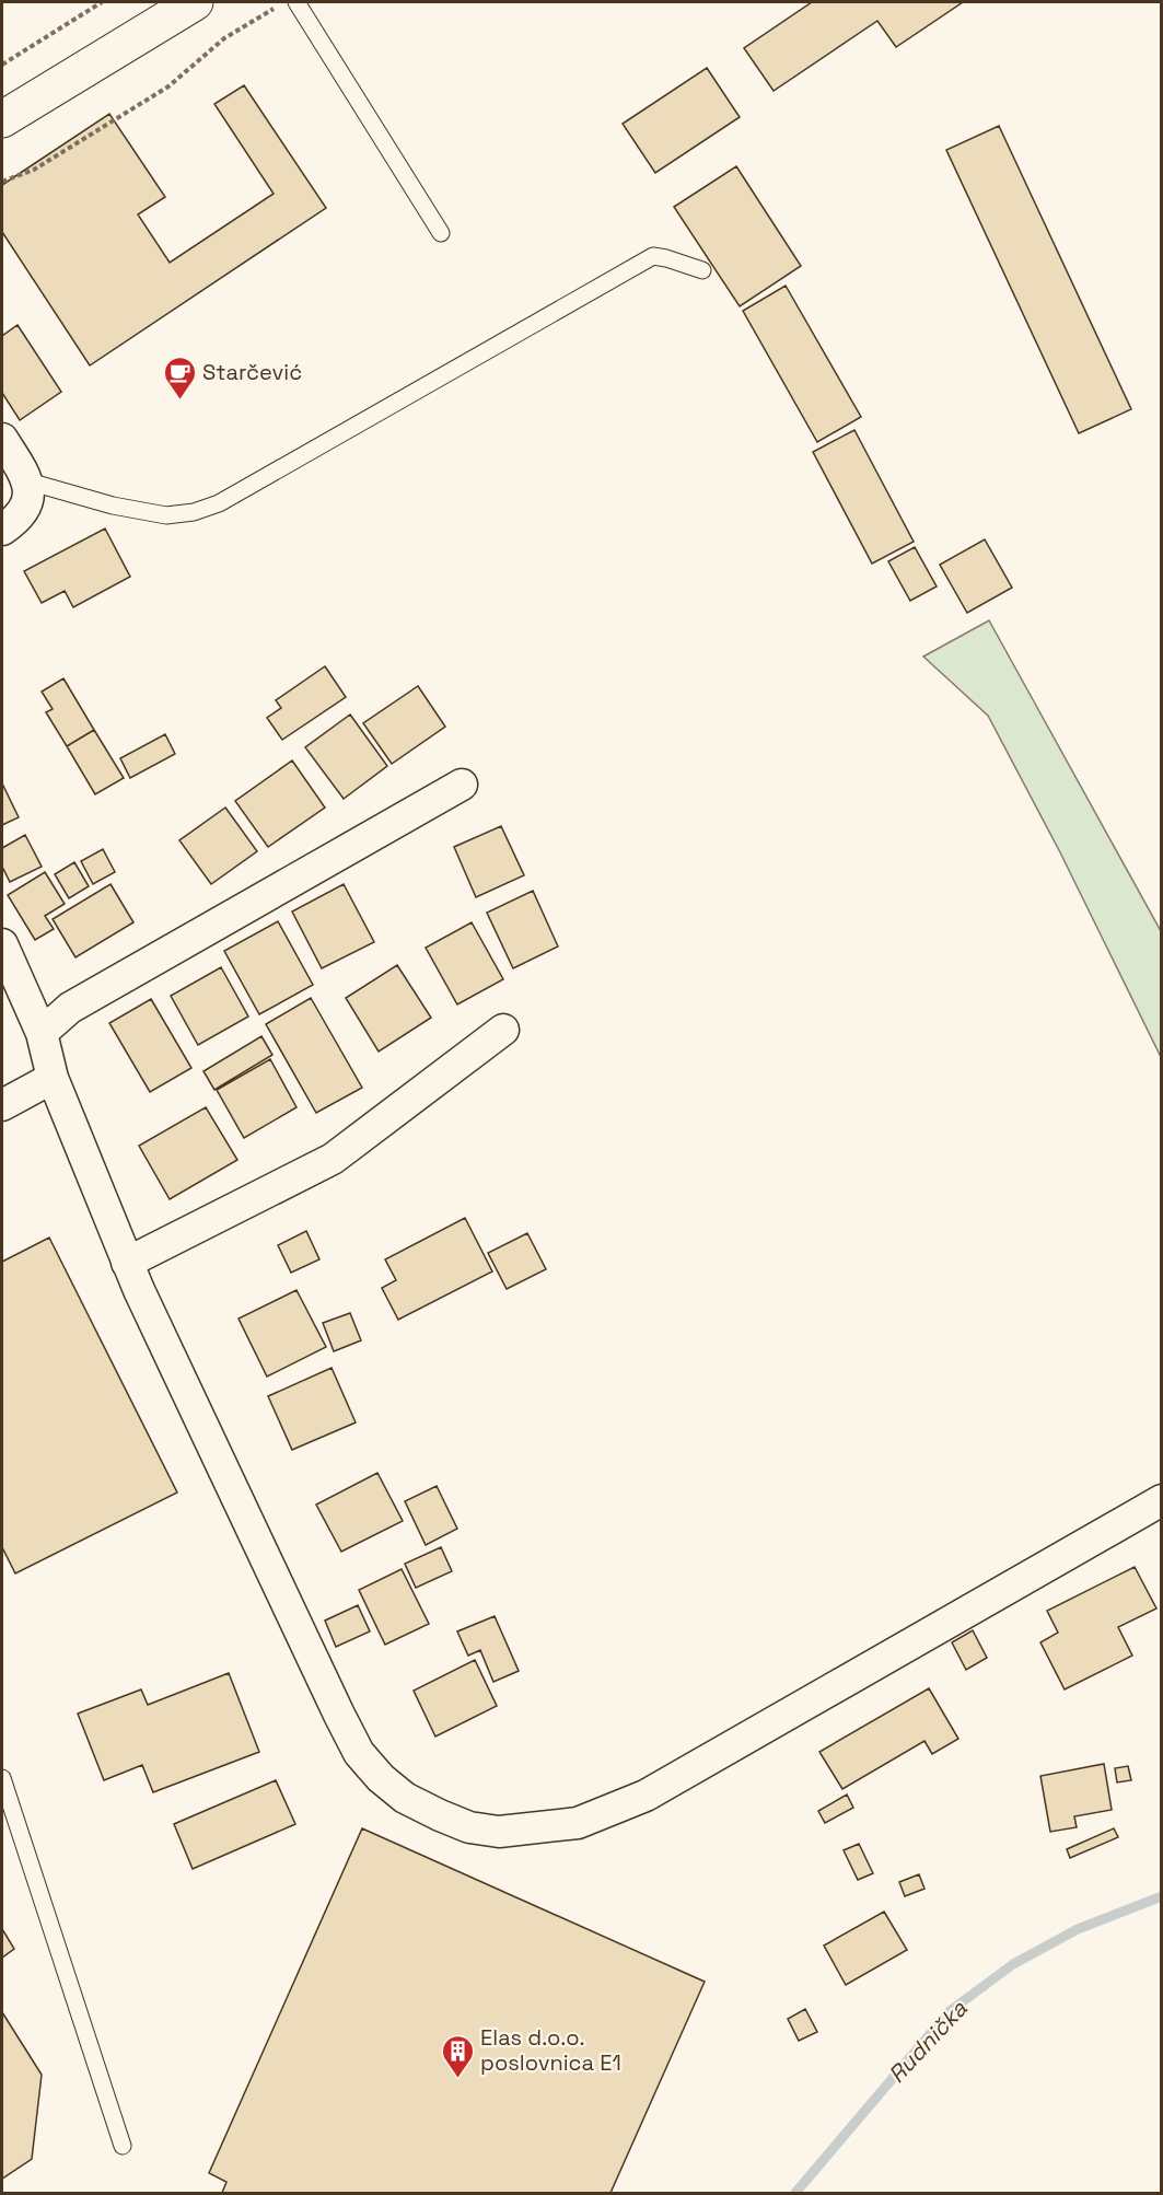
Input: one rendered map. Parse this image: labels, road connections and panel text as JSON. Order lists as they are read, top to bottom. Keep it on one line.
{"water":["Rudnička"],"places":{"cafe":["Starčević"],"building":["Elas d.o.o. poslovnica E1"]}}
